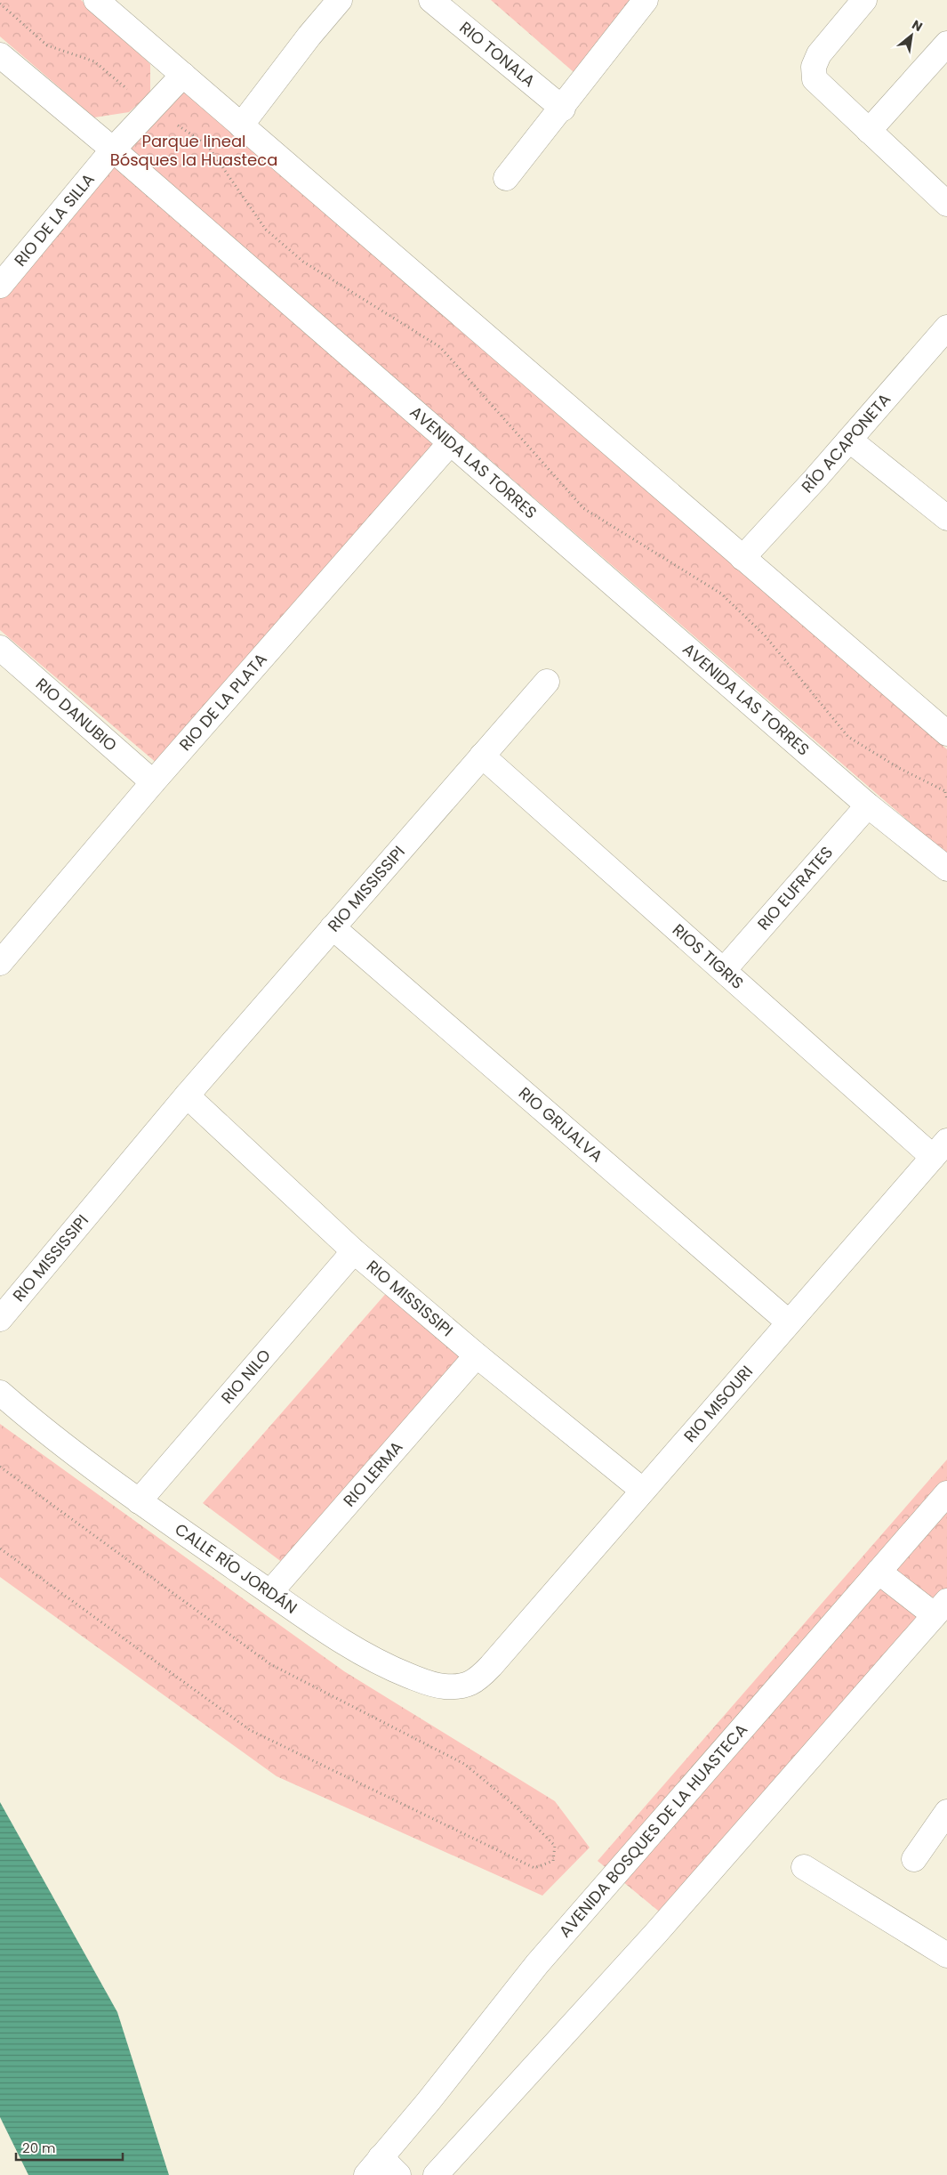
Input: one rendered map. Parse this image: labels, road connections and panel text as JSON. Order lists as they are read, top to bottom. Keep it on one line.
{"streets":{"street":["RIO TONALA","RIO DE LA SILLA","RÍO ACAPONETA","AVENIDA LAS TORRES","RIO DE LA PLATA","RIO DANUBIO","RIO EUFRATES","RIO MISSISSIPI","RIOS TIGRIS","RIO GRIJALVA","RIO NILO","RIO MISOURI","RIO LERMA","CALLE RÍO JORDÁN","AVENIDA BOSQUES DE LA HUASTECA"]},"crossings":[["RIO DE LA SILLA","AVENIDA LAS TORRES"],["AVENIDA LAS TORRES","RIO DE LA PLATA"],["AVENIDA LAS TORRES","RIO EUFRATES"],["RIO DE LA PLATA","RIO DANUBIO"],["RIO EUFRATES","RIOS TIGRIS"],["RIO MISSISSIPI","RIOS TIGRIS"],["RIO MISSISSIPI","RIO GRIJALVA"],["RIO MISSISSIPI","RIO NILO"],["RIO MISSISSIPI","RIO MISOURI"],["RIO MISSISSIPI","RIO LERMA"],["RIOS TIGRIS","RIO MISOURI"],["RIO GRIJALVA","RIO MISOURI"],["RIO NILO","CALLE RÍO JORDÁN"],["RIO MISOURI","CALLE RÍO JORDÁN"],["RIO LERMA","CALLE RÍO JORDÁN"]],"parks":["Parque lineal Bósques la Huasteca"],"scale_bar":"20 m","north":"top right"}
